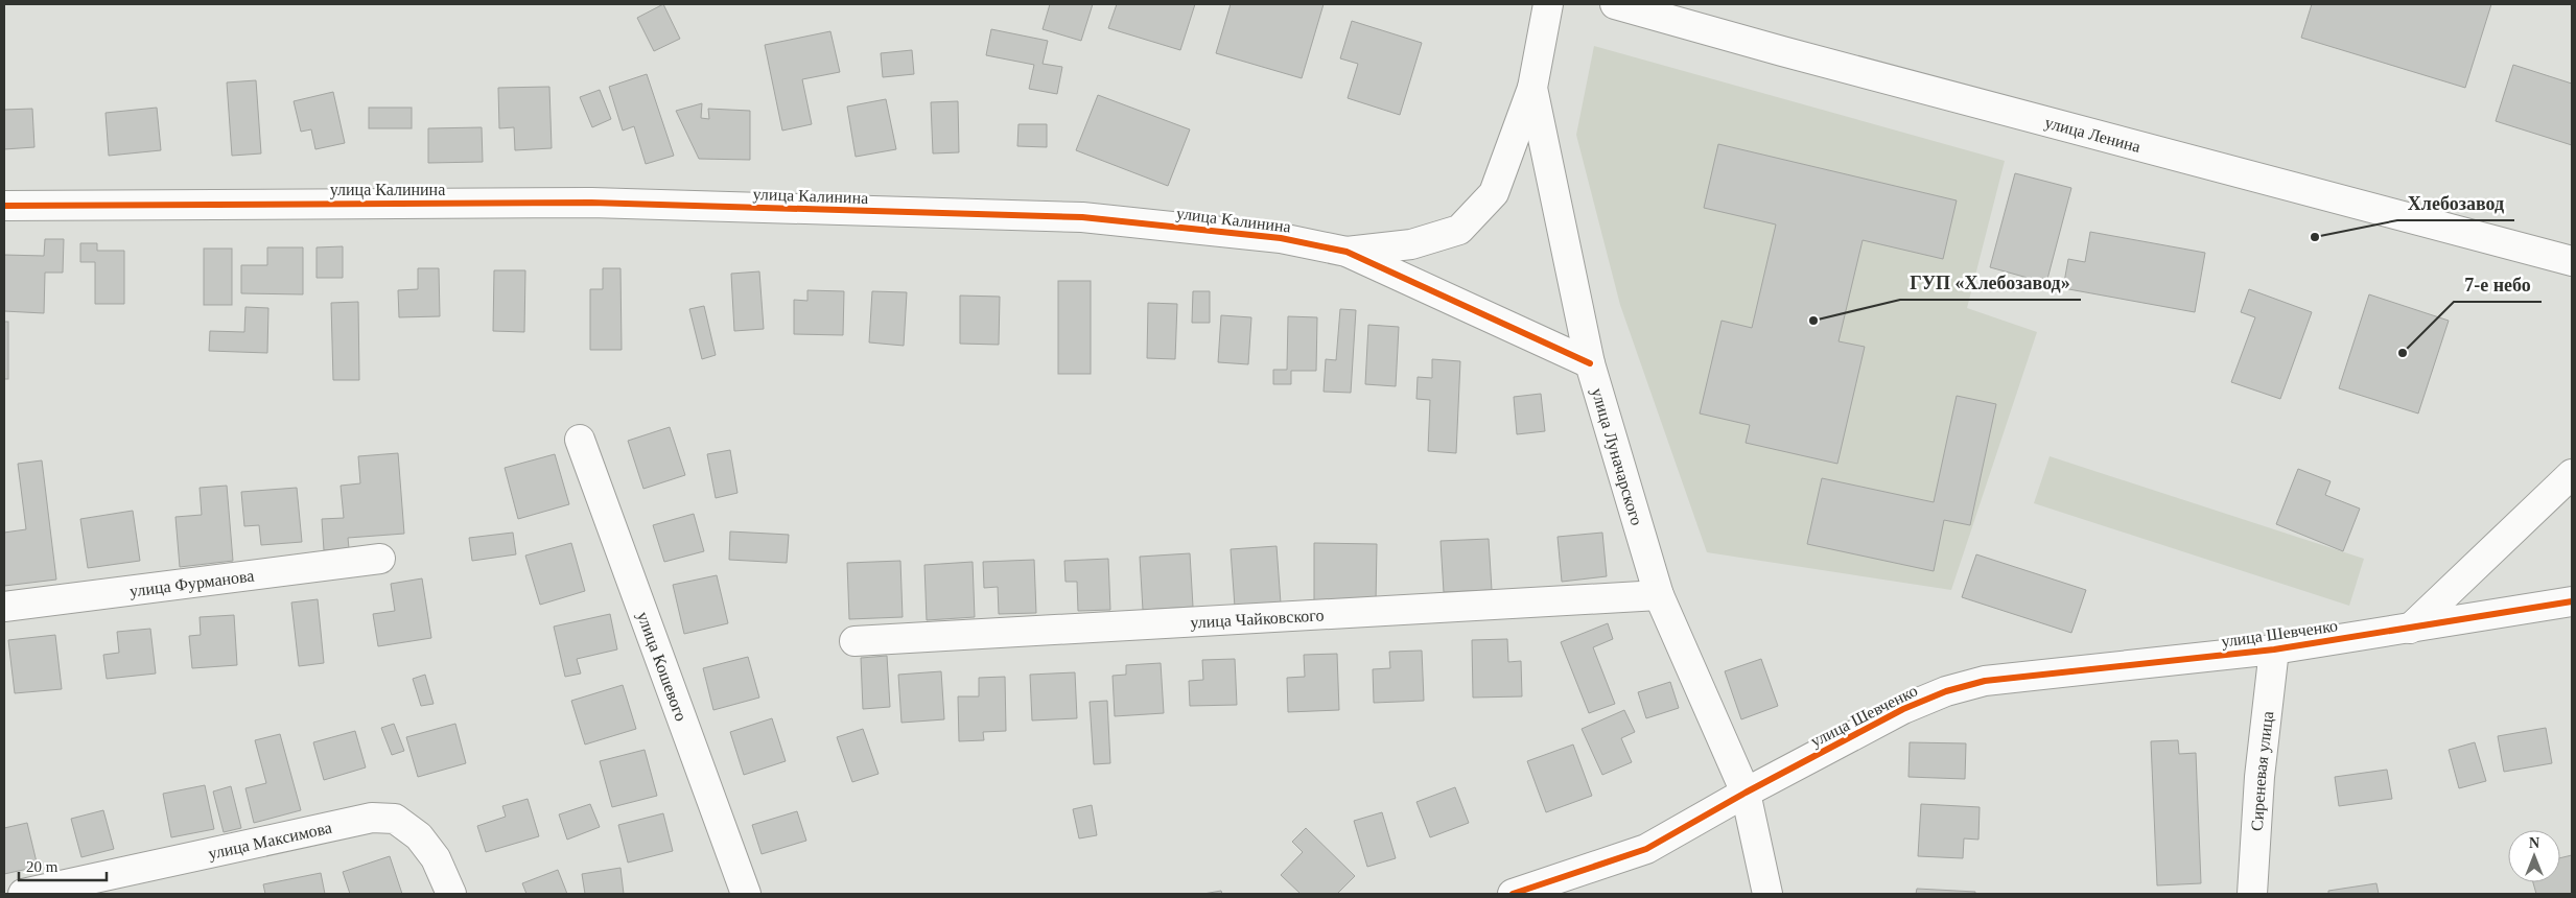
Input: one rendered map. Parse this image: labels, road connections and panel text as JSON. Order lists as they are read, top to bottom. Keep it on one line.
{"streets":{"street":["улица Ленина","улица Калинина","улица Луначарского","улица Фурманова","улица Чайковского","улица Шевченко","улица Кошевого","Сиреневая улица","улица Максимова"]},"crossings":[["улица Калинина","улица Луначарского"],["улица Луначарского","улица Чайковского"],["улица Луначарского","улица Шевченко"],["улица Шевченко","Сиреневая улица"]],"places":["Хлебозавод","ГУП «Хлебозавод»","7-е небо"],"scale_bar":"20 m","north":"top"}
